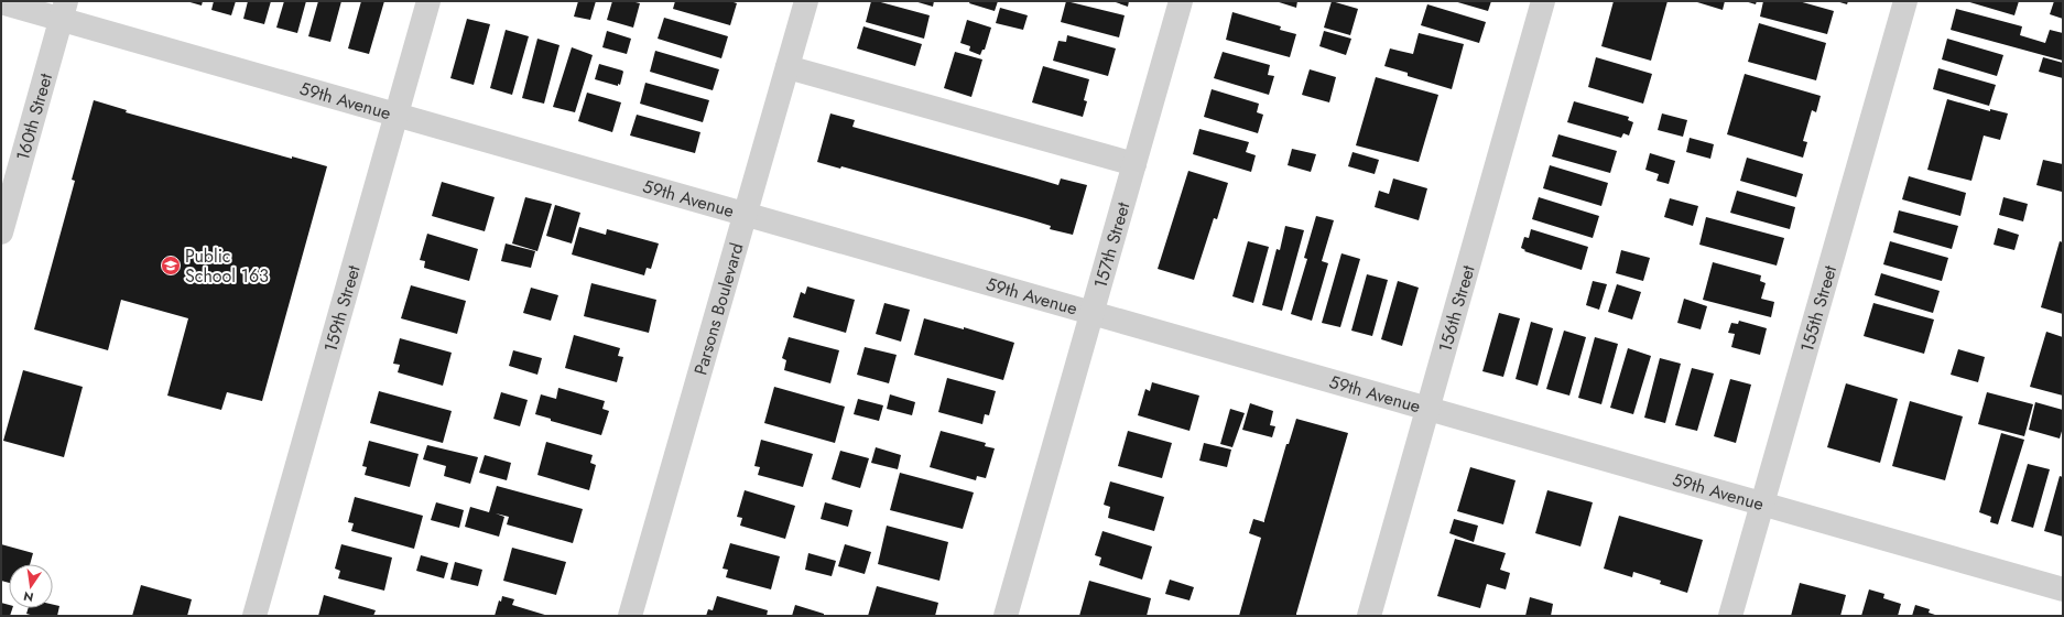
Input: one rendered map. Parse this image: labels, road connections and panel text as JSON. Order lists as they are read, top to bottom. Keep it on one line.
{"streets":{"street":["59th Avenue","160th Street","157th Street","159th Street","Parsons Boulevard","156th Street","155th Street"]},"crossings":[["59th Avenue","160th Street"],["59th Avenue","157th Street"],["59th Avenue","159th Street"],["59th Avenue","Parsons Boulevard"],["59th Avenue","156th Street"],["59th Avenue","155th Street"]],"places":{"school or university":["Public School 163"]},"north":"bottom"}
